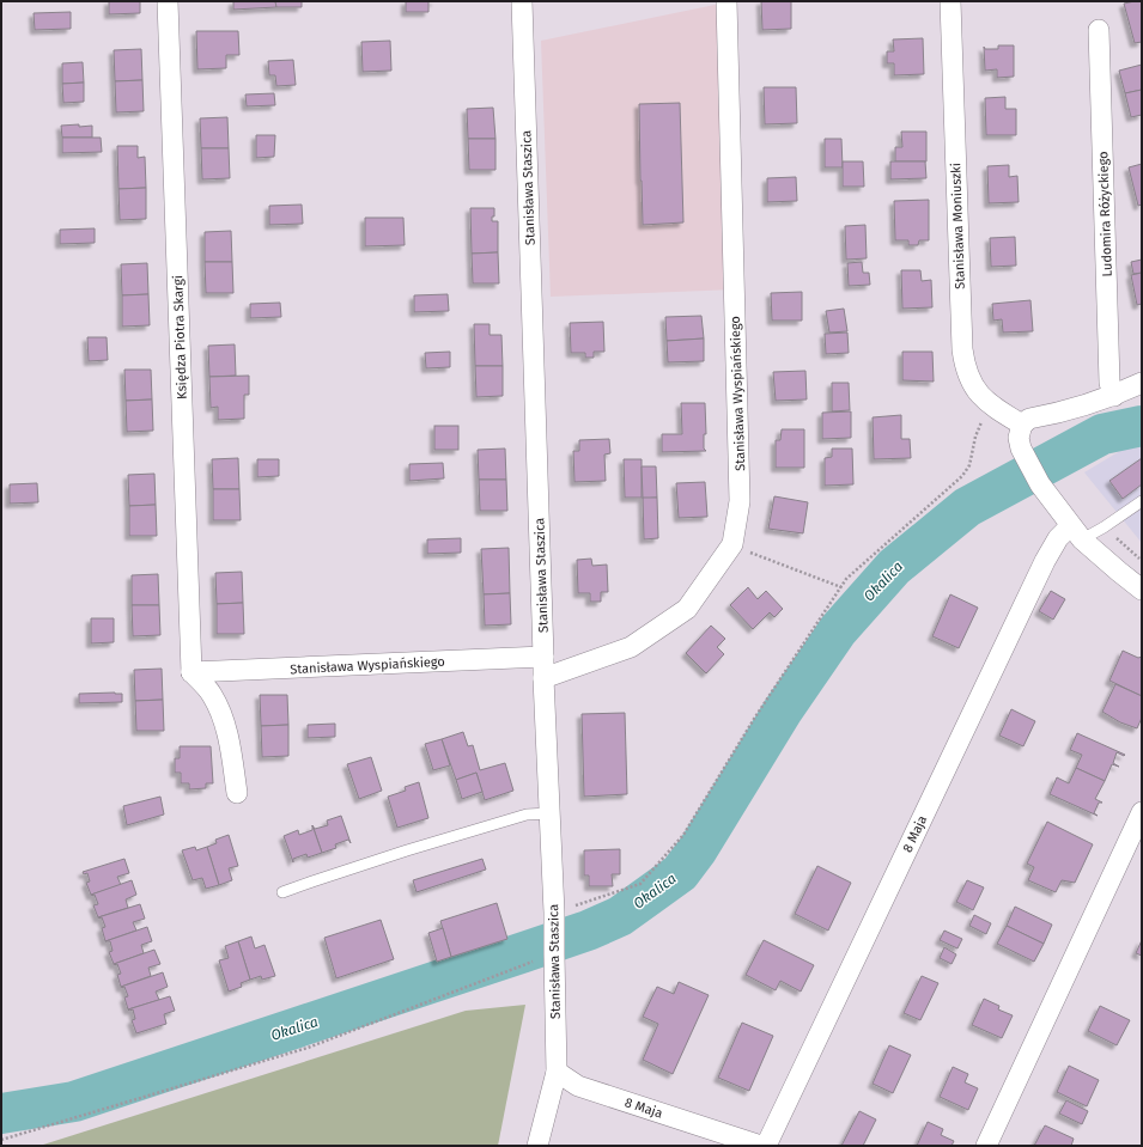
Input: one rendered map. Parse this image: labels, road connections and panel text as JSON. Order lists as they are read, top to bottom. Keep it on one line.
{"streets":{"street":["Stanisława Staszica","Ludomira Różyckiego","Stanisława Moniuszki","Księdza Piotra Skargi","Stanisława Wyspiańskiego","8 Maja"]},"crossings":[["Stanisława Staszica","Stanisława Wyspiańskiego"],["Stanisława Staszica","8 Maja"],["Księdza Piotra Skargi","Stanisława Wyspiańskiego"]],"water":["Okalica"]}
